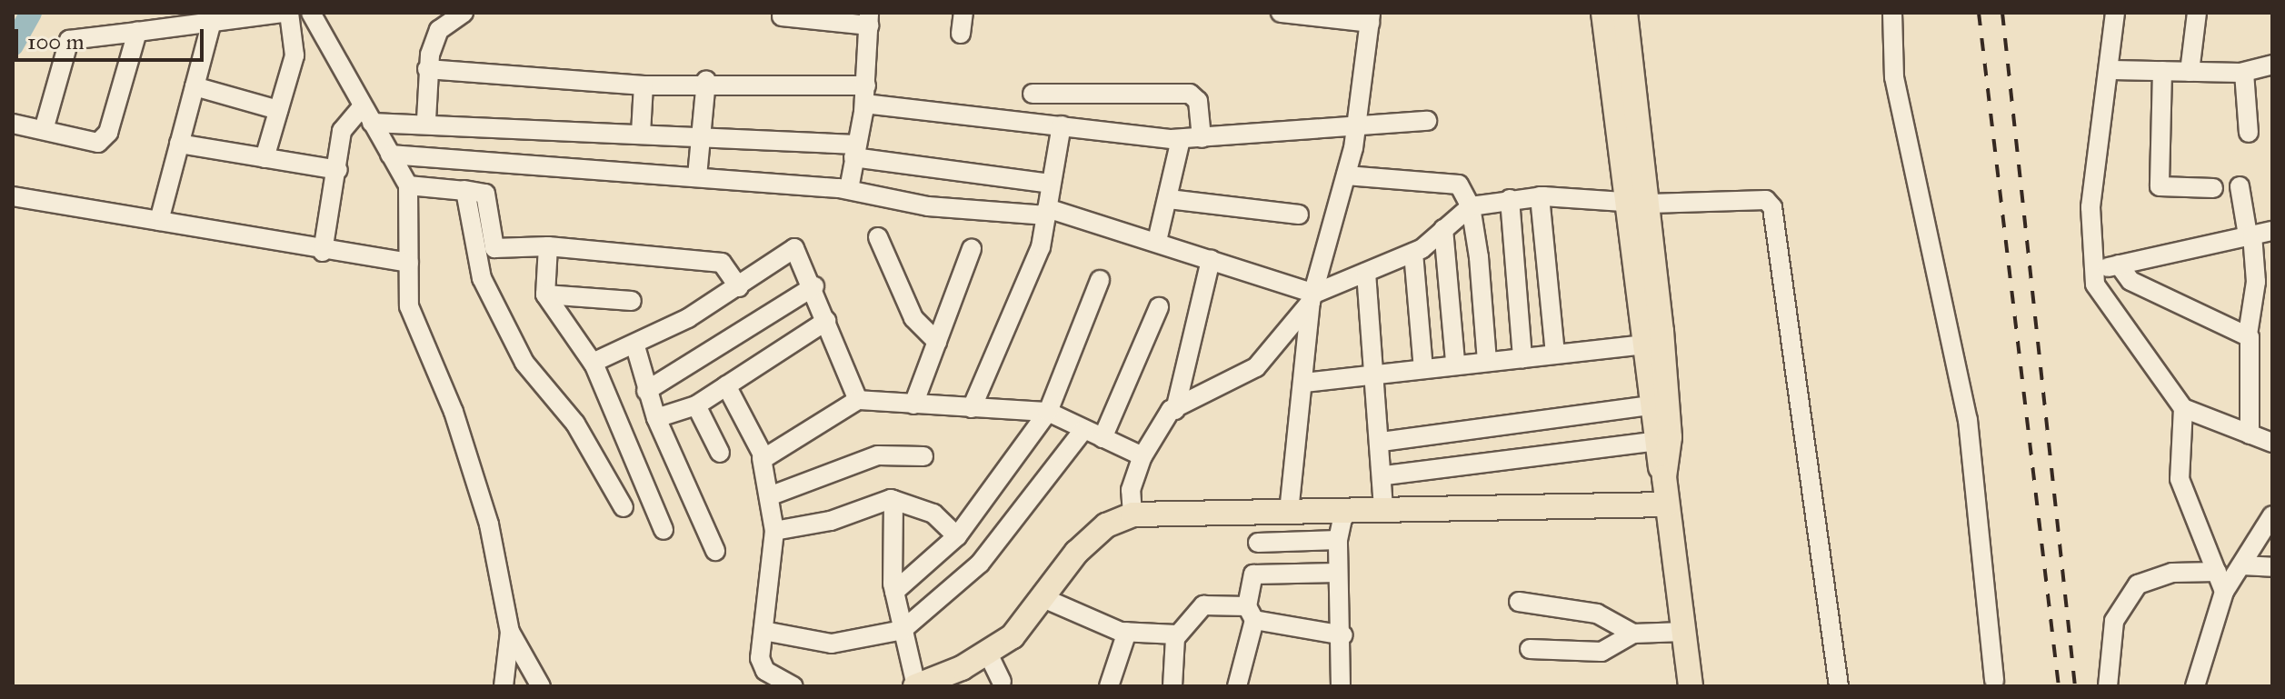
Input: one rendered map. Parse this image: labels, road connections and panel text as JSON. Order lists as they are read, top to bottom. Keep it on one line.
{"scale_bar":"100 m"}
